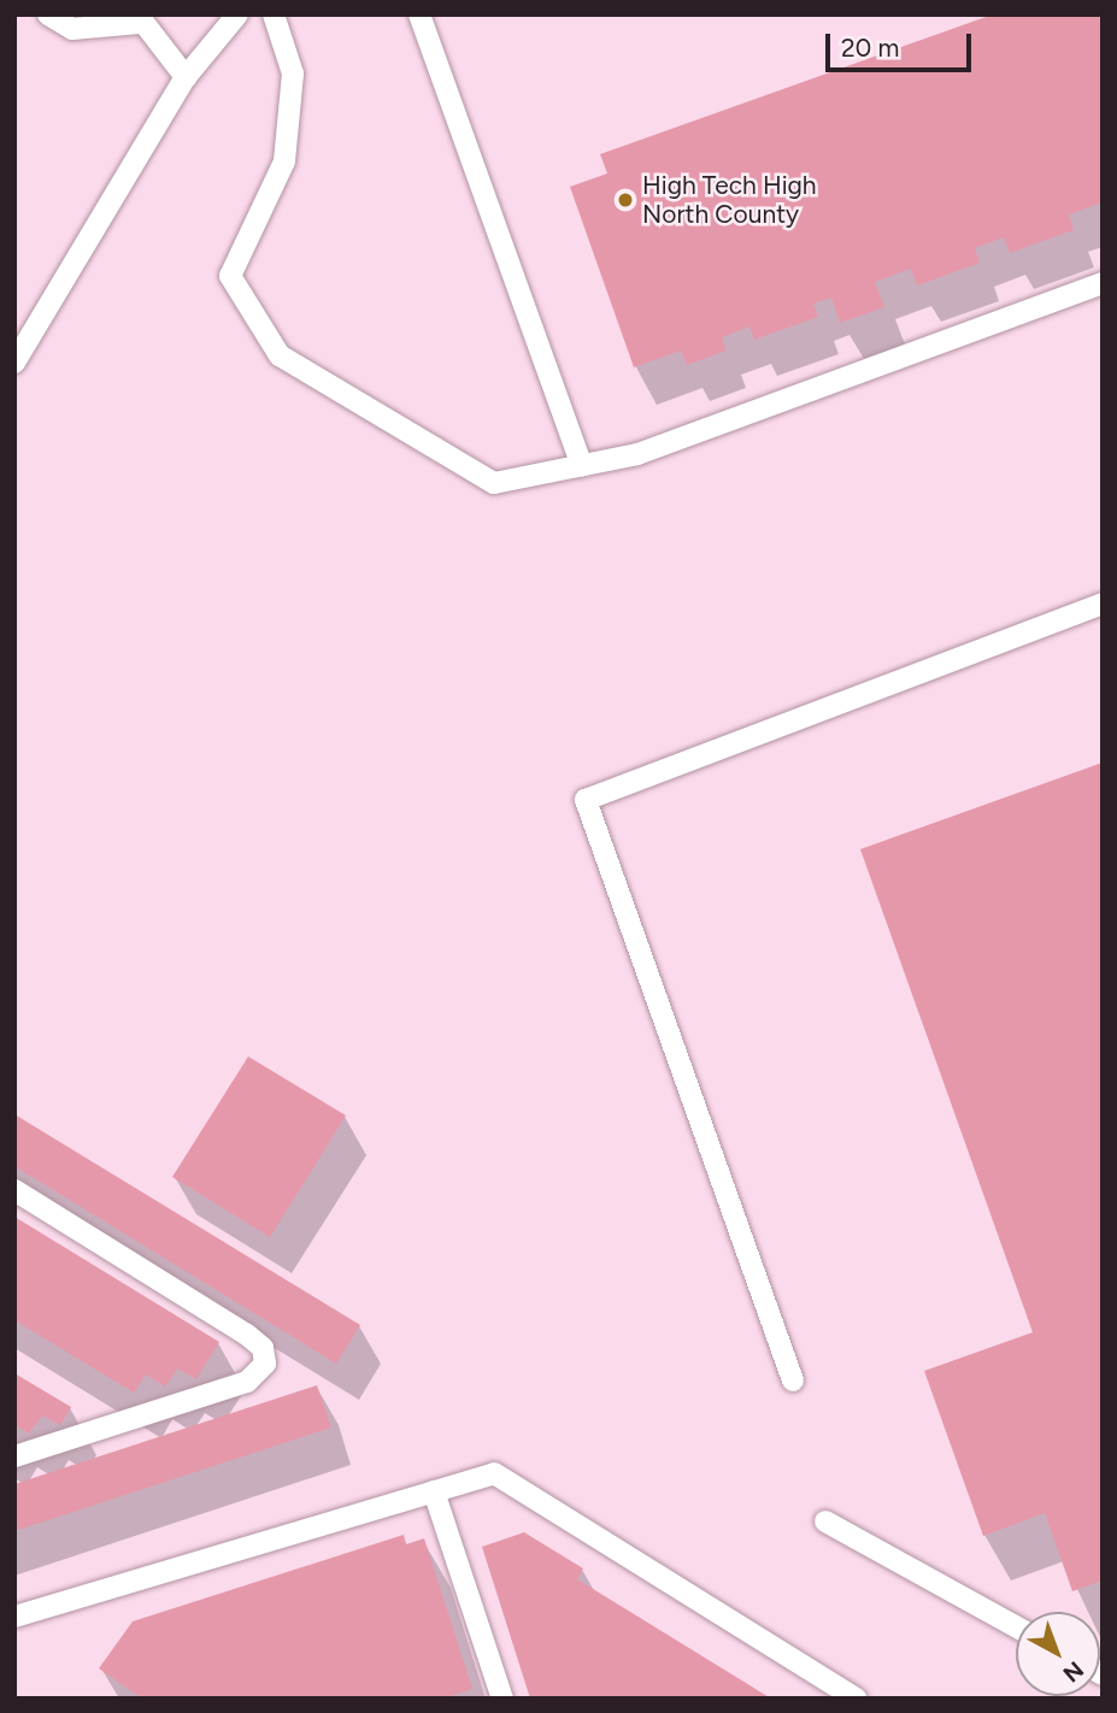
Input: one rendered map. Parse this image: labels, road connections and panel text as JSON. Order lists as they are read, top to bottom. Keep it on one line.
{"places":["High Tech High North County"],"scale_bar":"20 m","north":"bottom right"}
